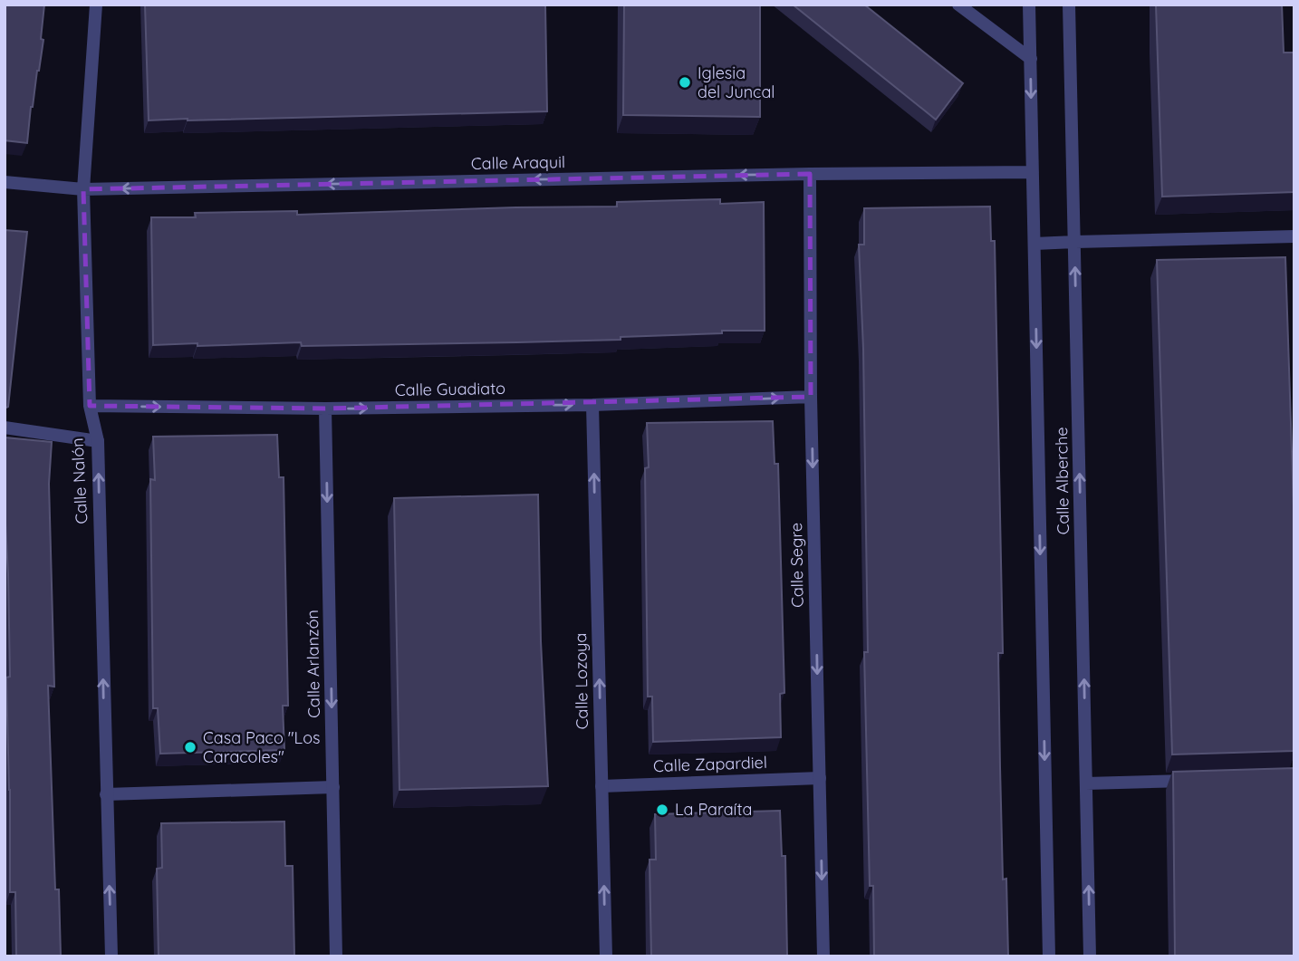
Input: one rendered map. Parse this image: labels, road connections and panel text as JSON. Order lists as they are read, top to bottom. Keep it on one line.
{"streets":{"street":["Calle Araquil","Calle Guadiato","Calle Nalón","Calle Alberche","Calle Segre","Calle Arlanzón","Calle Lozoya","Calle Zapardiel"]},"crossings":[["Calle Araquil","Calle Nalón"],["Calle Araquil","Calle Alberche"],["Calle Araquil","Calle Segre"],["Calle Guadiato","Calle Nalón"],["Calle Guadiato","Calle Segre"],["Calle Guadiato","Calle Arlanzón"],["Calle Guadiato","Calle Lozoya"],["Calle Segre","Calle Zapardiel"],["Calle Lozoya","Calle Zapardiel"]],"one_way":["Calle Araquil","Calle Guadiato","Calle Nalón","Calle Segre","Calle Arlanzón","Calle Lozoya"],"places":["Iglesia del Juncal","Casa Paco \"Los Caracoles\"","La Paraíta"]}
